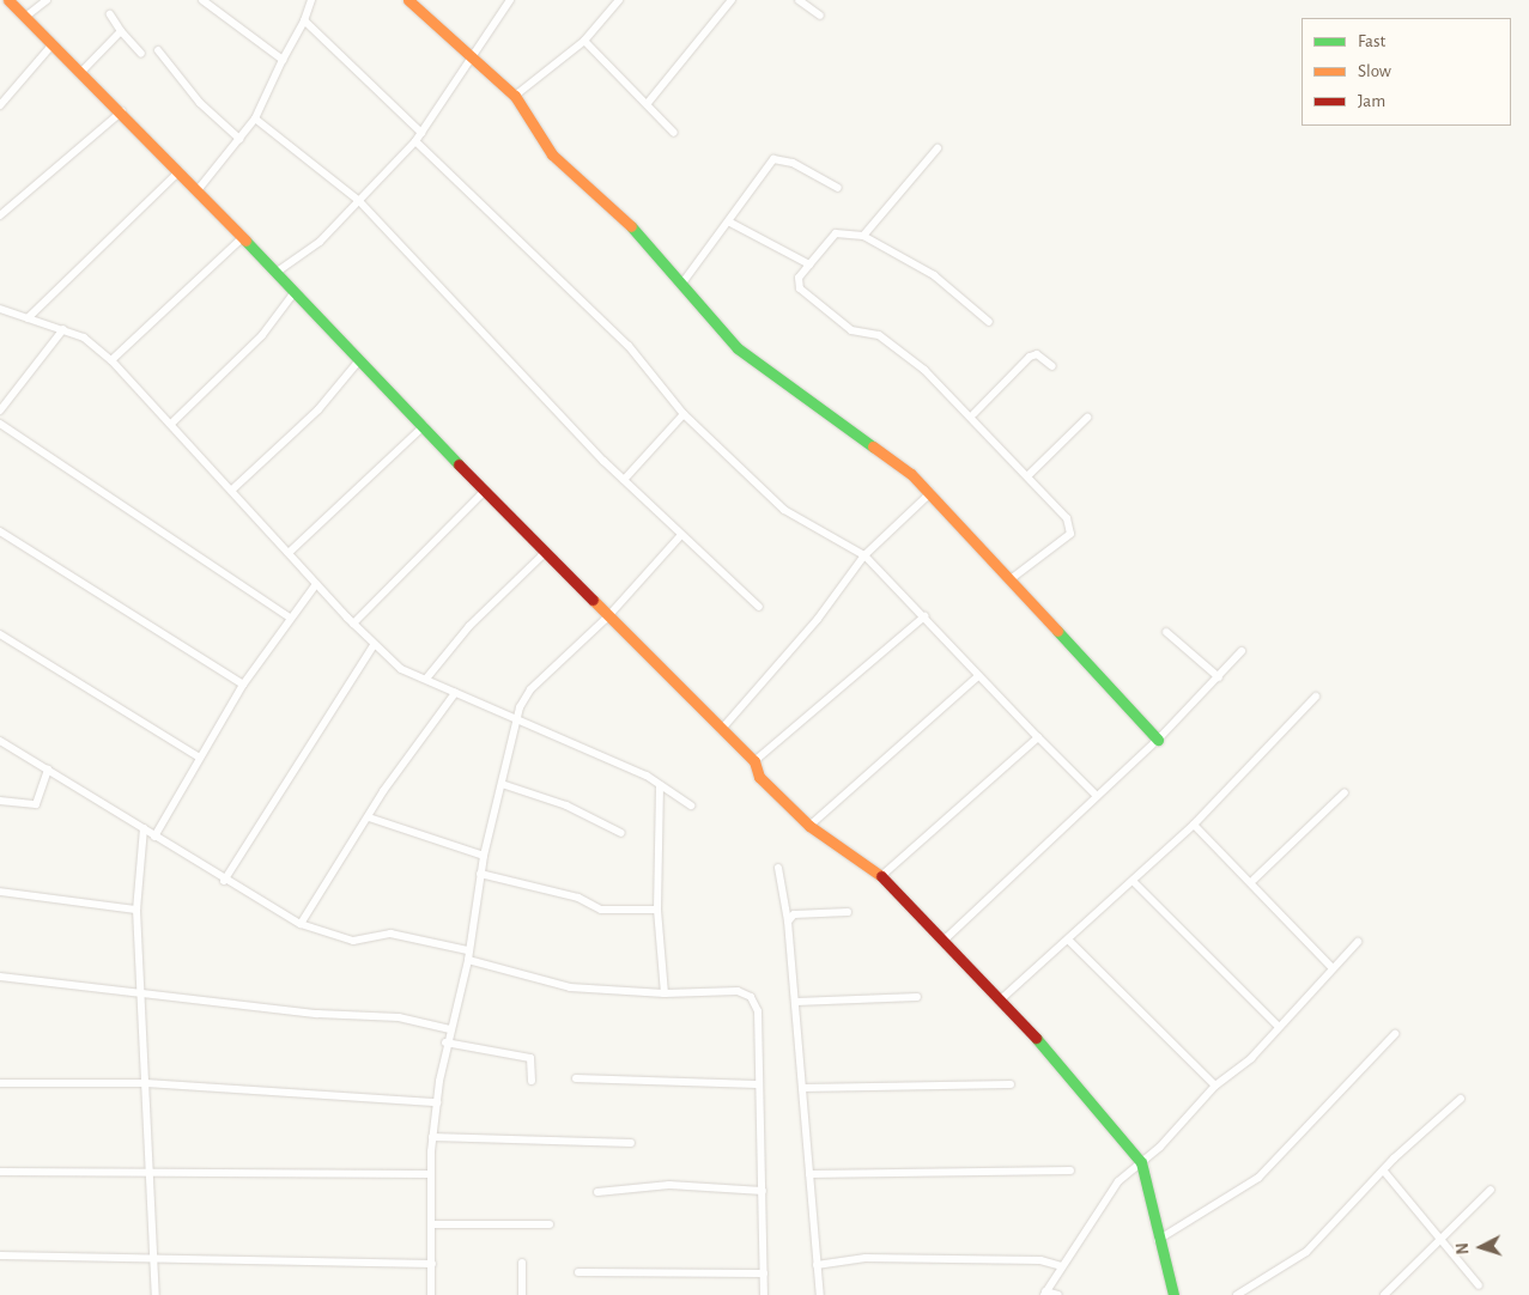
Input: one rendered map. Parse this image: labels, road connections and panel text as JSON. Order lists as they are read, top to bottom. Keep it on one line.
{"legend":["Fast","Slow","Jam"],"north":"left"}
